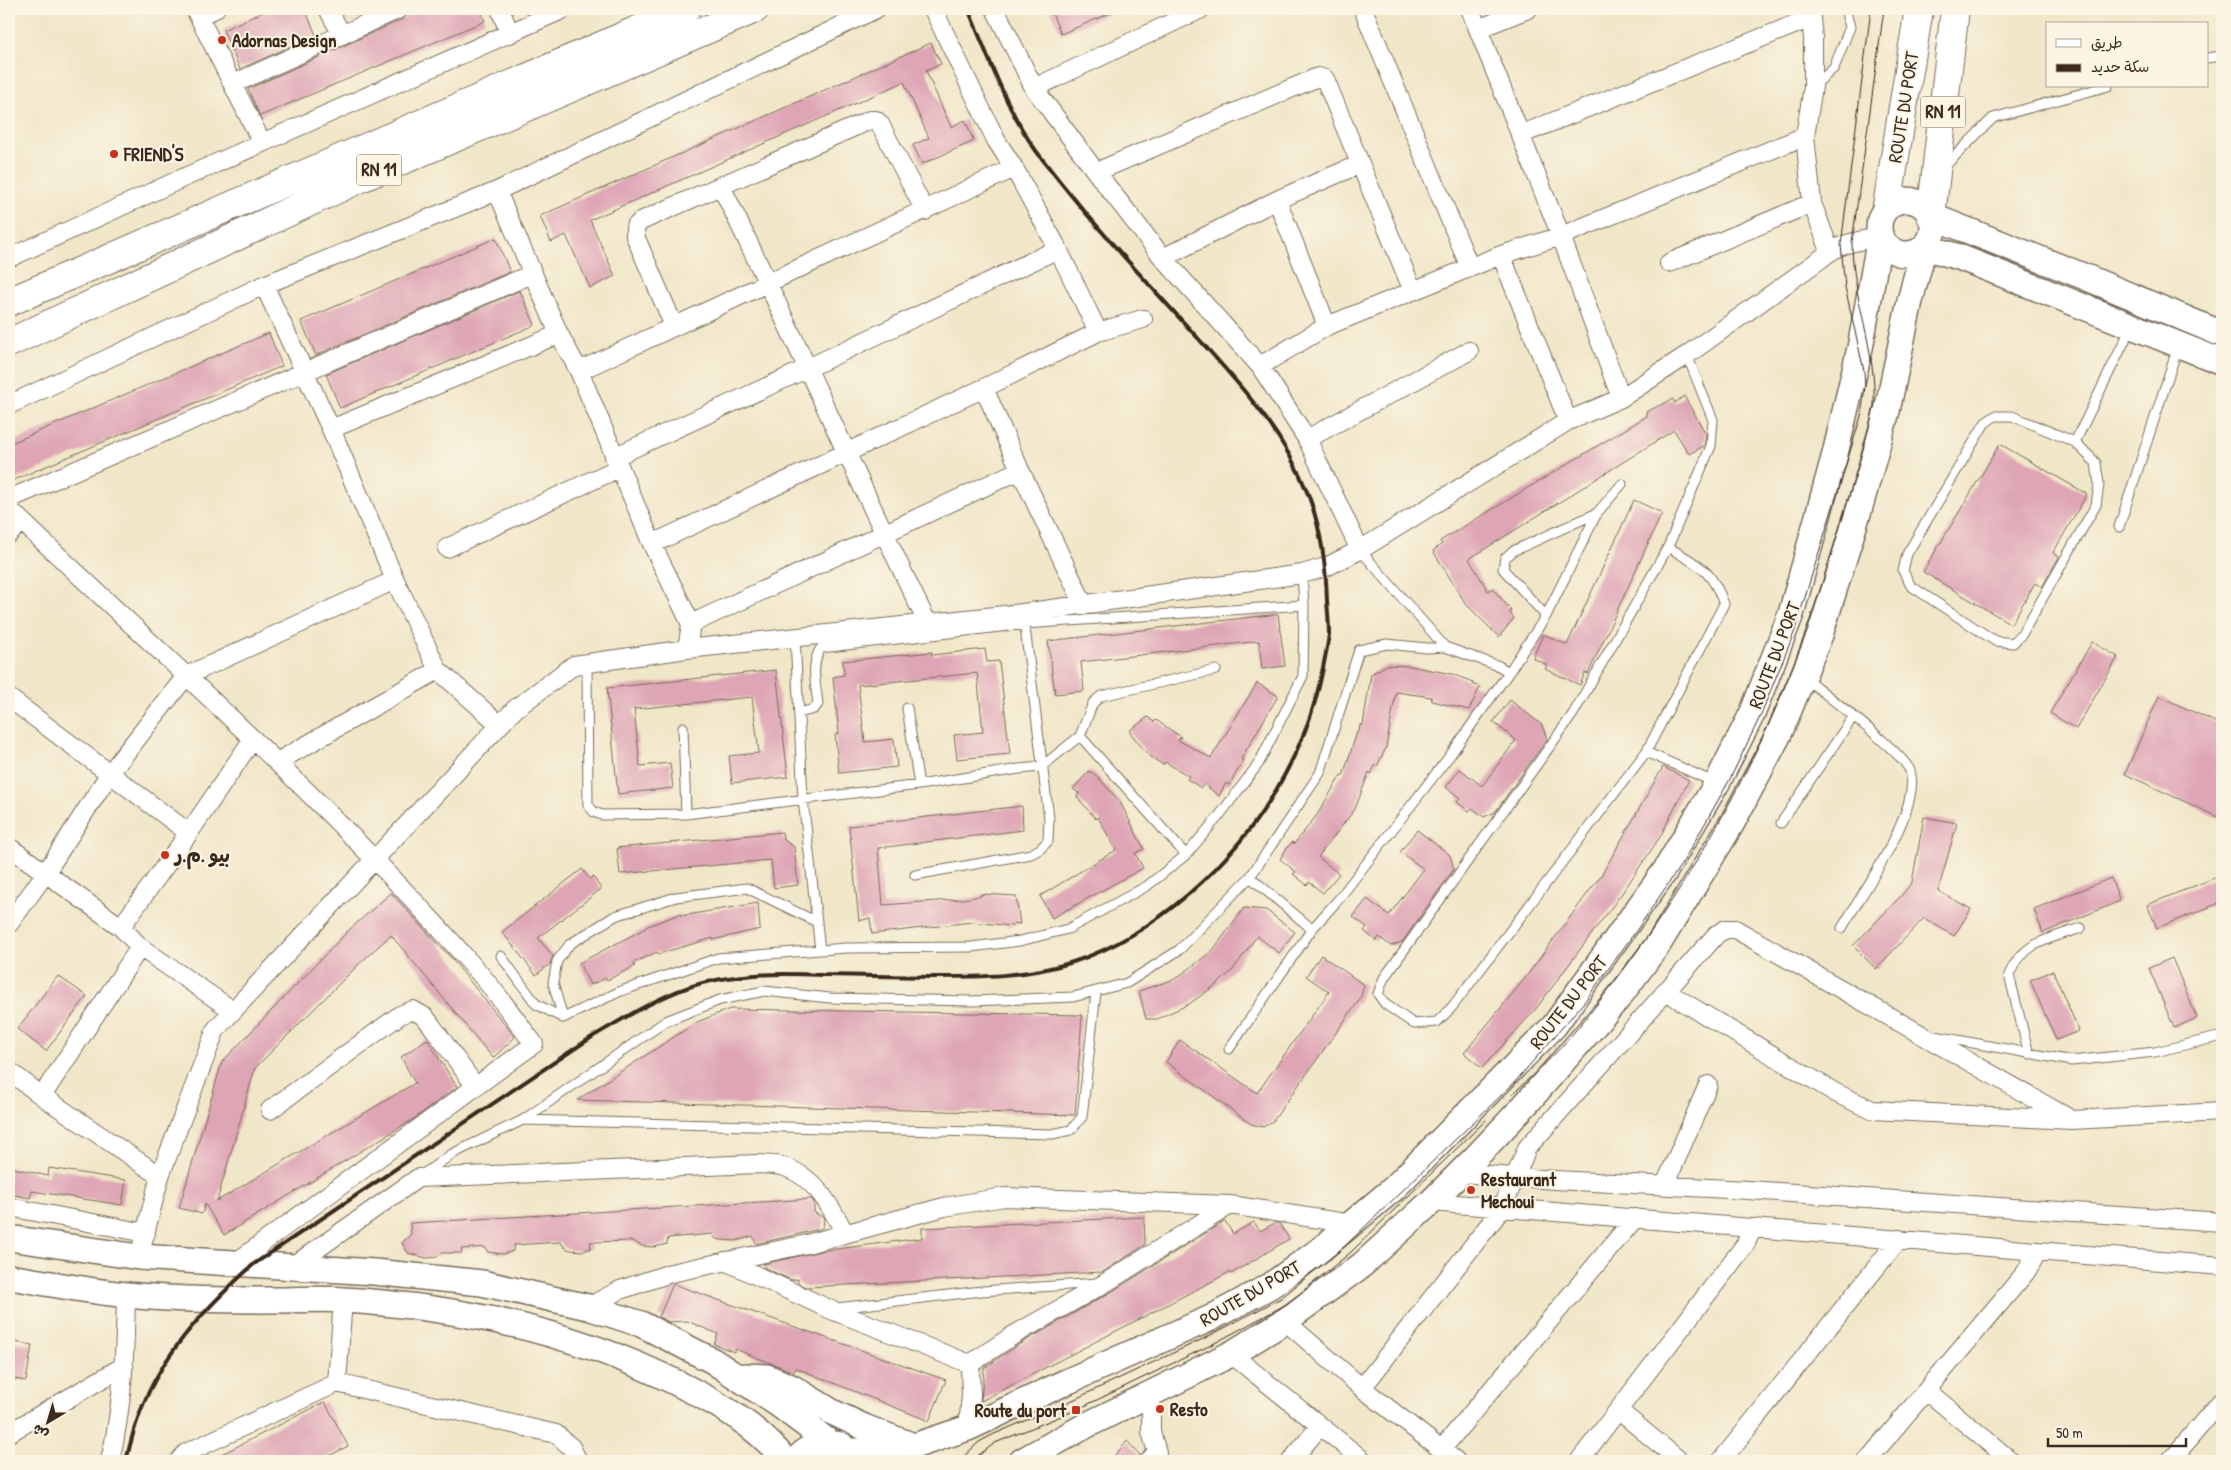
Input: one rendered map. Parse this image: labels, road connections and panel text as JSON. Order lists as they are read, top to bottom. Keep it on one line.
{"streets":{"highway":["ROUTE DU PORT","RN 11"]},"places":{"other":["Adornas Design","FRIEND'S","بيو .م.ر","Restaurant Mechoui","Resto"],"transit":["Route du port"]},"legend":["طريق","سكة حديد"],"scale_bar":"50 m","north":"bottom left"}
